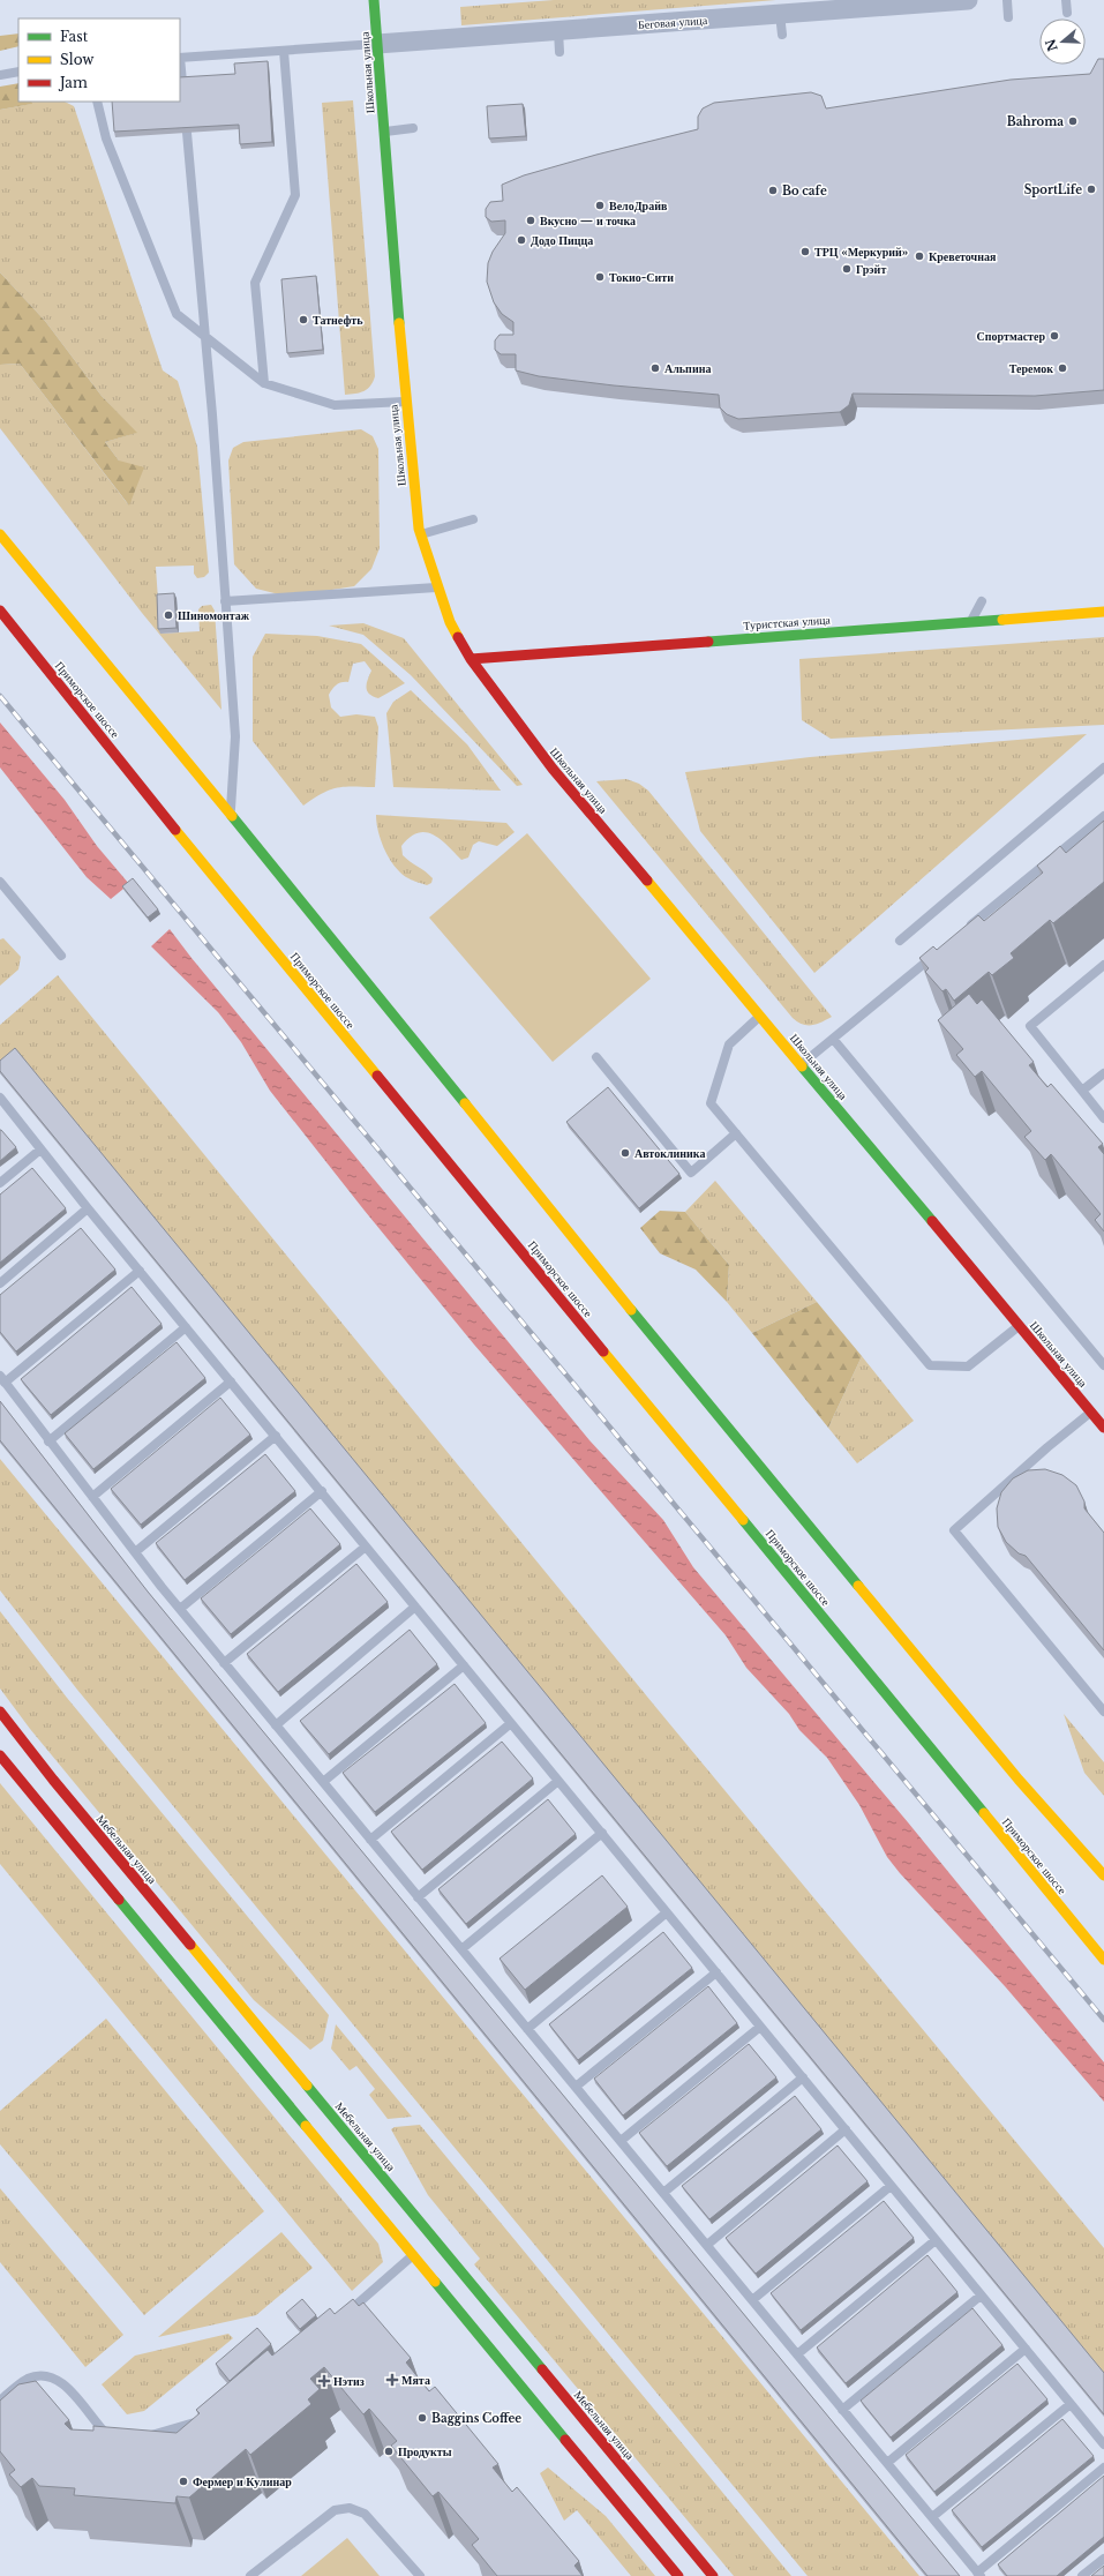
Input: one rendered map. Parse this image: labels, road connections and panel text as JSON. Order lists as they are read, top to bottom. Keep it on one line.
{"streets":{"street":["Беговая улица","Школьная улица","Туристская улица","Приморское шоссе","Мебельная улица"]},"crossings":[["Беговая улица","Школьная улица"],["Школьная улица","Туристская улица"]],"places":{"other":["Bahroma","SportLife","Bo cafe","ВелоДрайв","Вкусно — и точка","Додо Пицца","ТРЦ «Меркурий»","Креветочная","Грэйт","Токио-Сити","Татнефть","Спортмастер","Альпина","Теремок","Шиномонтаж","Автоклиника","Baggins Coffee","Продукты","Фермер и Кулинар"],"health":["Мята","Нэтиз"]},"legend":["Fast","Slow","Jam"],"north":"left"}
